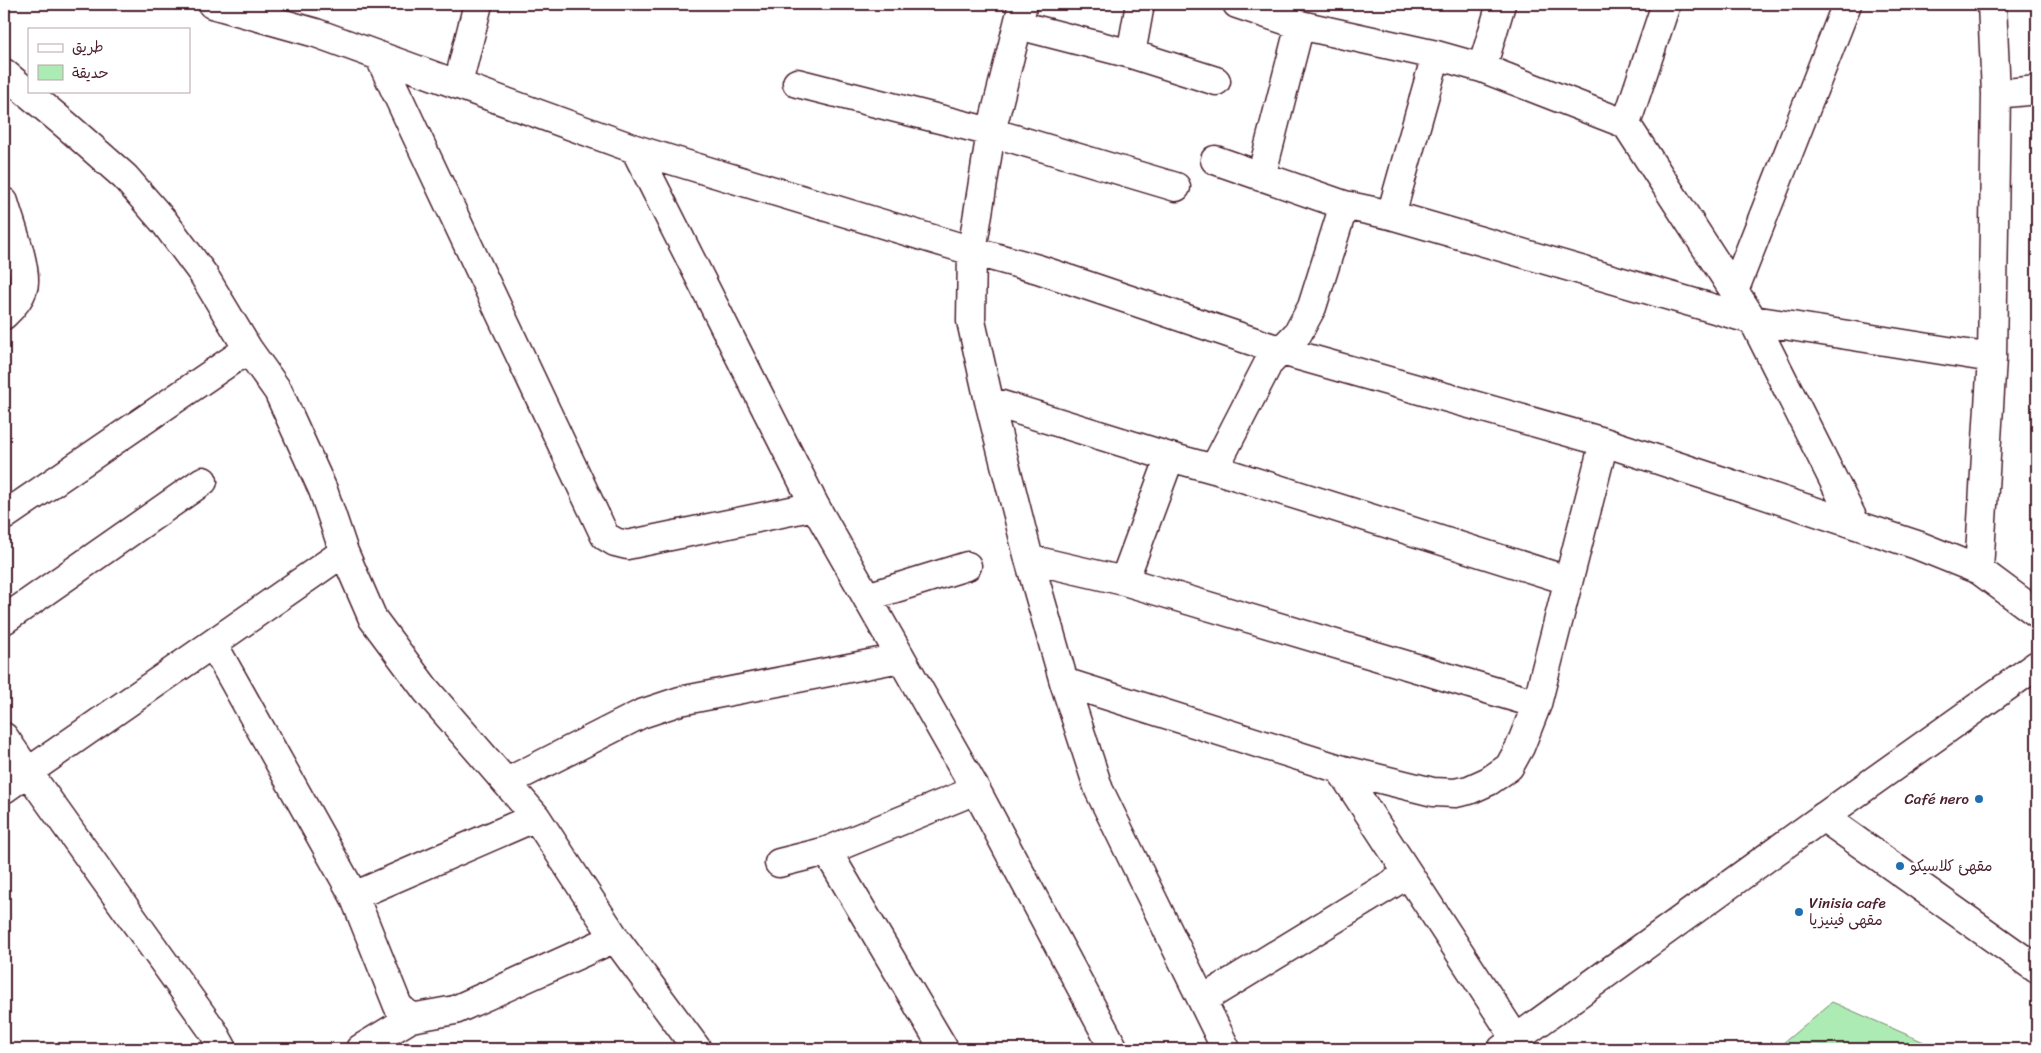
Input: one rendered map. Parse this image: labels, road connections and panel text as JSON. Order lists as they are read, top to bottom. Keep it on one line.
{"places":["Café nero","مقهئ كلاسيكو","Vinisia cafe مقهى فينيزيا"],"legend":["طريق","حديقة"]}
